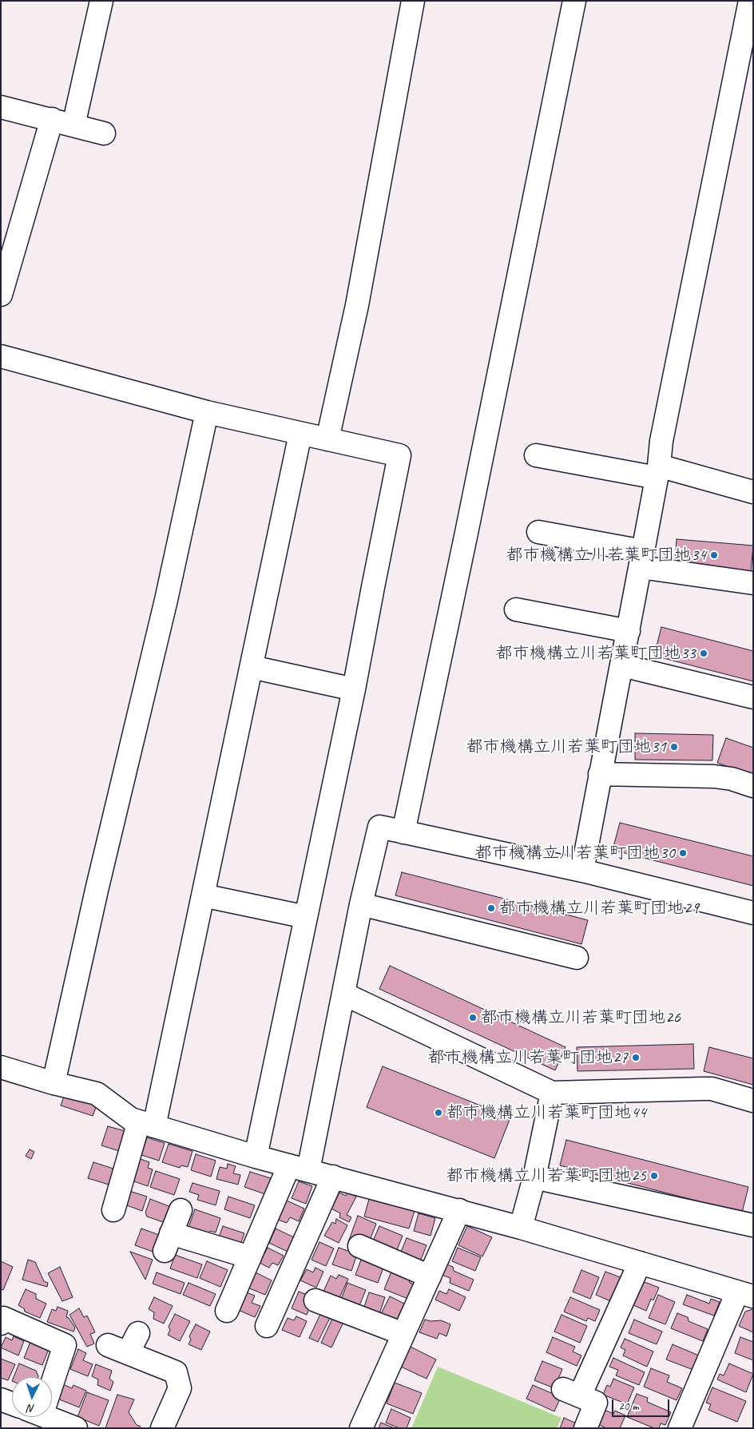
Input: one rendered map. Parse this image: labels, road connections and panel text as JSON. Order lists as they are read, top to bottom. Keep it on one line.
{"places":["都市機構立川若葉町団地34","都市機構立川若葉町団地33","都市機構立川若葉町団地31","都市機構立川若葉町団地30","都市機構立川若葉町団地29","都市機構立川若葉町団地26","都市機構立川若葉町団地27","都市機構立川若葉町団地44","都市機構立川若葉町団地25"],"scale_bar":"20 m","north":"bottom"}
